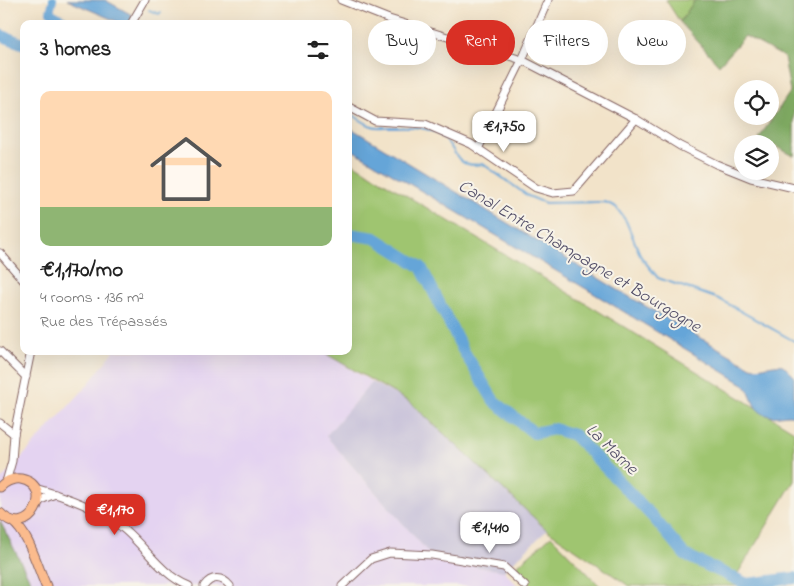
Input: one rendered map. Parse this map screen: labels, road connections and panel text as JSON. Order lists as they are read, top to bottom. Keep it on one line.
{"water":["Canal Entre Champagne et Bourgogne","La Marne"],"page":{"chip":["Buy","Rent","Filters","New"],"heading":"3 homes","list":[{"name":"€1,170/mo","note":"4 rooms · 136 m² · Rue des Trépassés"}],"price":["€1,750","€1,170","€1,410"]}}
